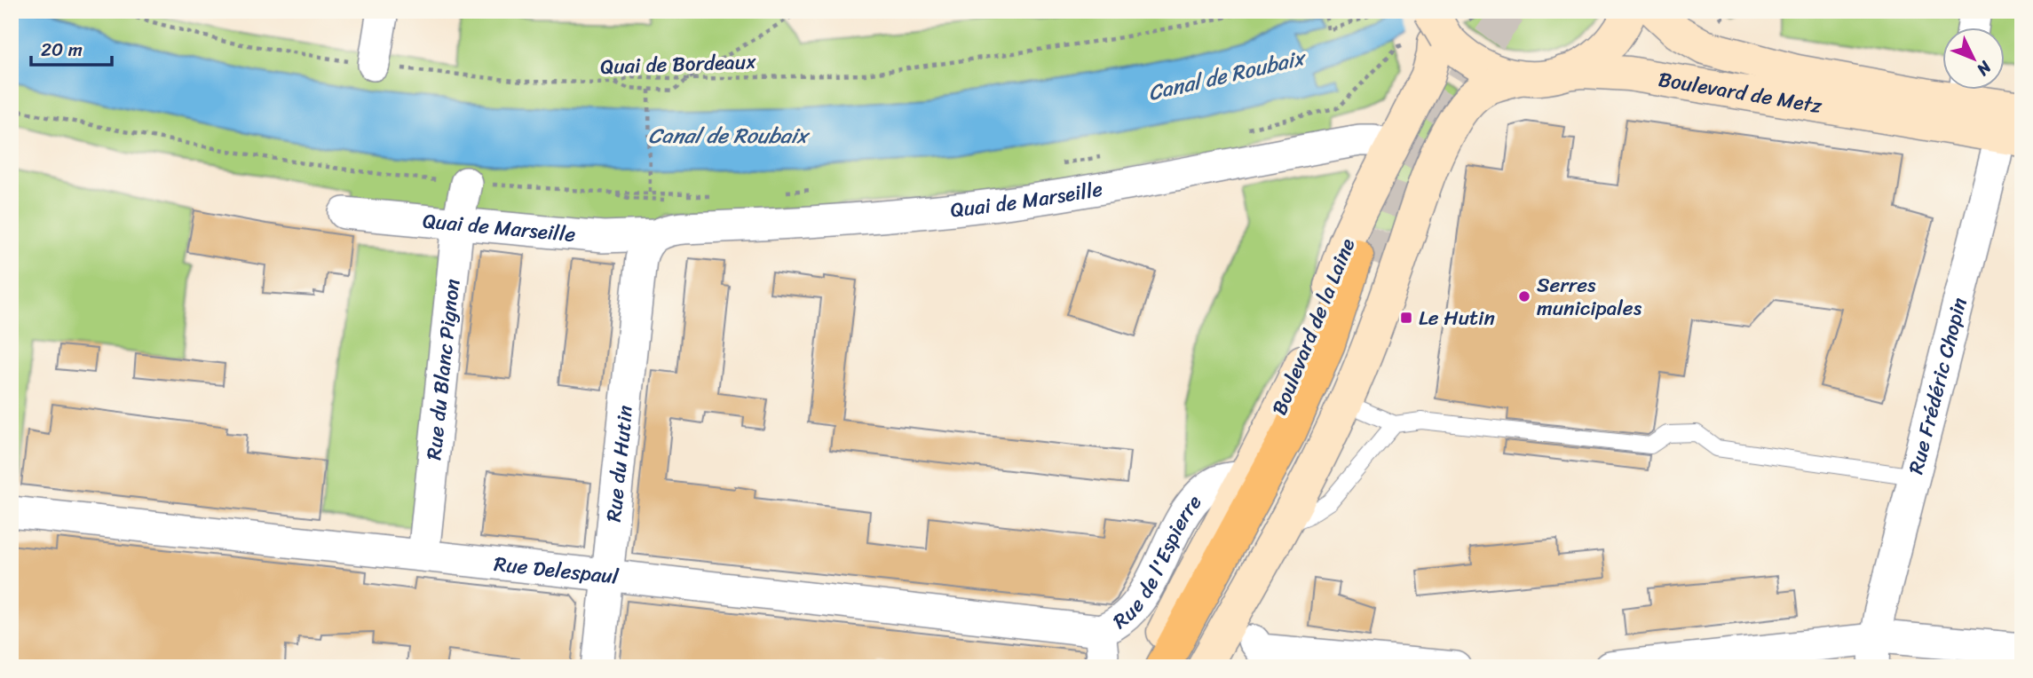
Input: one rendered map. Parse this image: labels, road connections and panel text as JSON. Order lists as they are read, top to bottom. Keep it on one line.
{"streets":{"main road":["Boulevard de Metz","Boulevard de la Laine"],"street":["Quai de Marseille","Rue du Blanc Pignon","Rue Frédéric Chopin","Rue du Hutin","Rue de l'Espierre","Rue Delespaul"],"path":["Quai de Bordeaux"]},"crossings":[["Quai de Marseille","Boulevard de la Laine"],["Quai de Marseille","Rue du Blanc Pignon"],["Quai de Marseille","Rue du Hutin"],["Boulevard de la Laine","Rue de l'Espierre"],["Rue du Blanc Pignon","Rue Delespaul"],["Rue du Hutin","Rue Delespaul"],["Rue de l'Espierre","Rue Delespaul"]],"water":["Canal de Roubaix"],"places":{"other":["Serres municipales"],"transit":["Le Hutin"]},"scale_bar":"20 m","north":"bottom right"}
